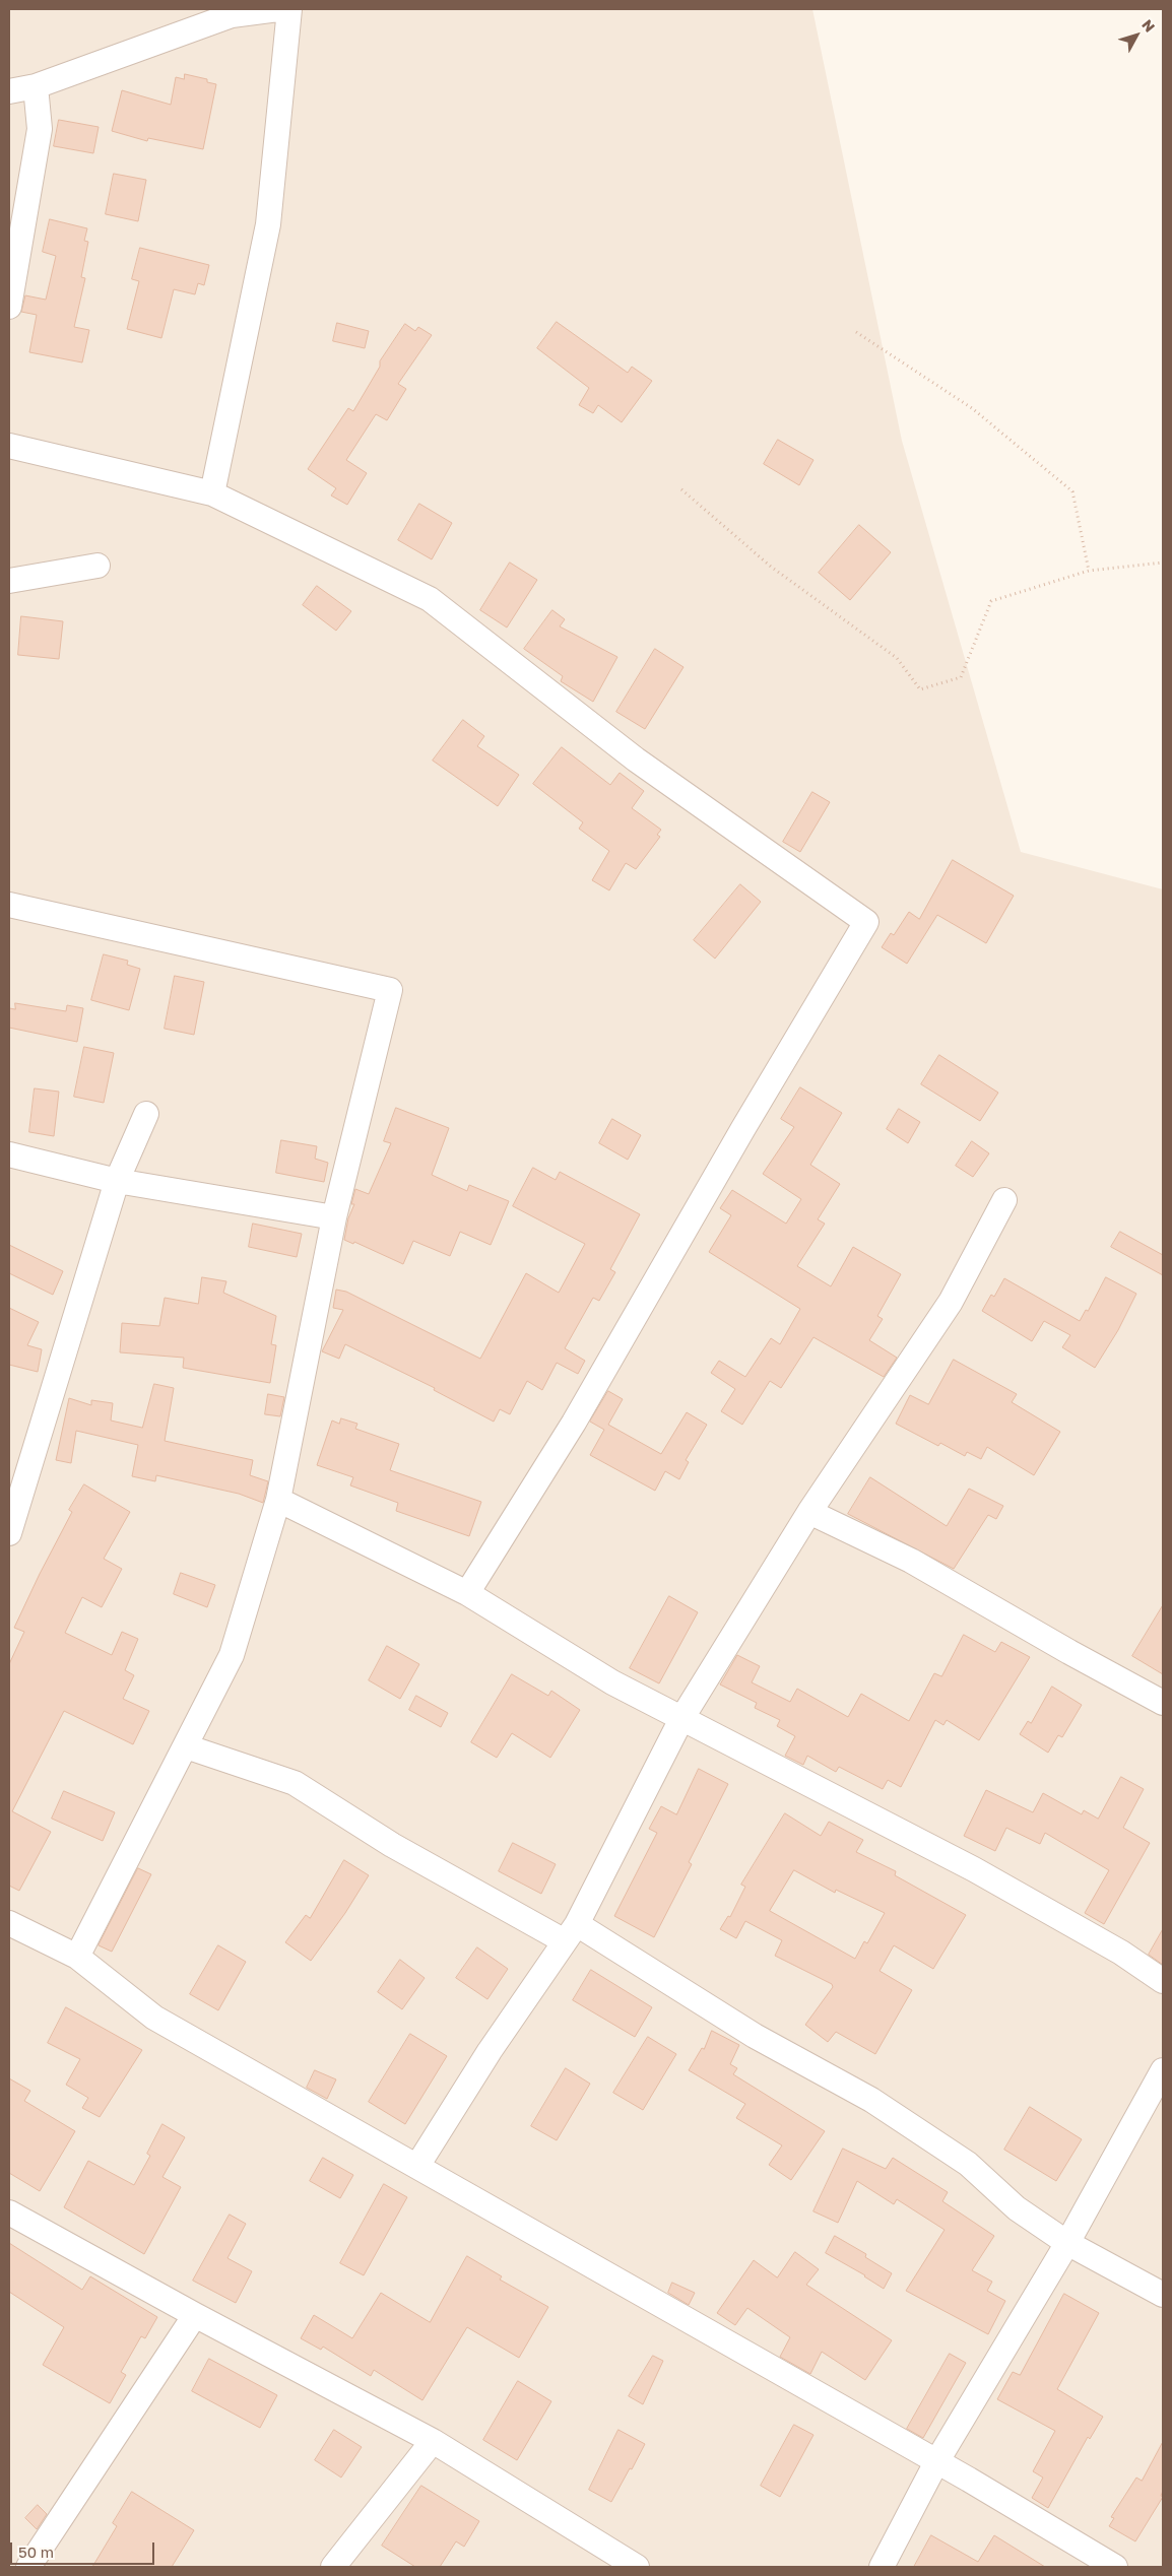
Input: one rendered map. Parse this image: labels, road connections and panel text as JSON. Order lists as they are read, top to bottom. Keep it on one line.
{"scale_bar":"50 m","north":"top right"}
